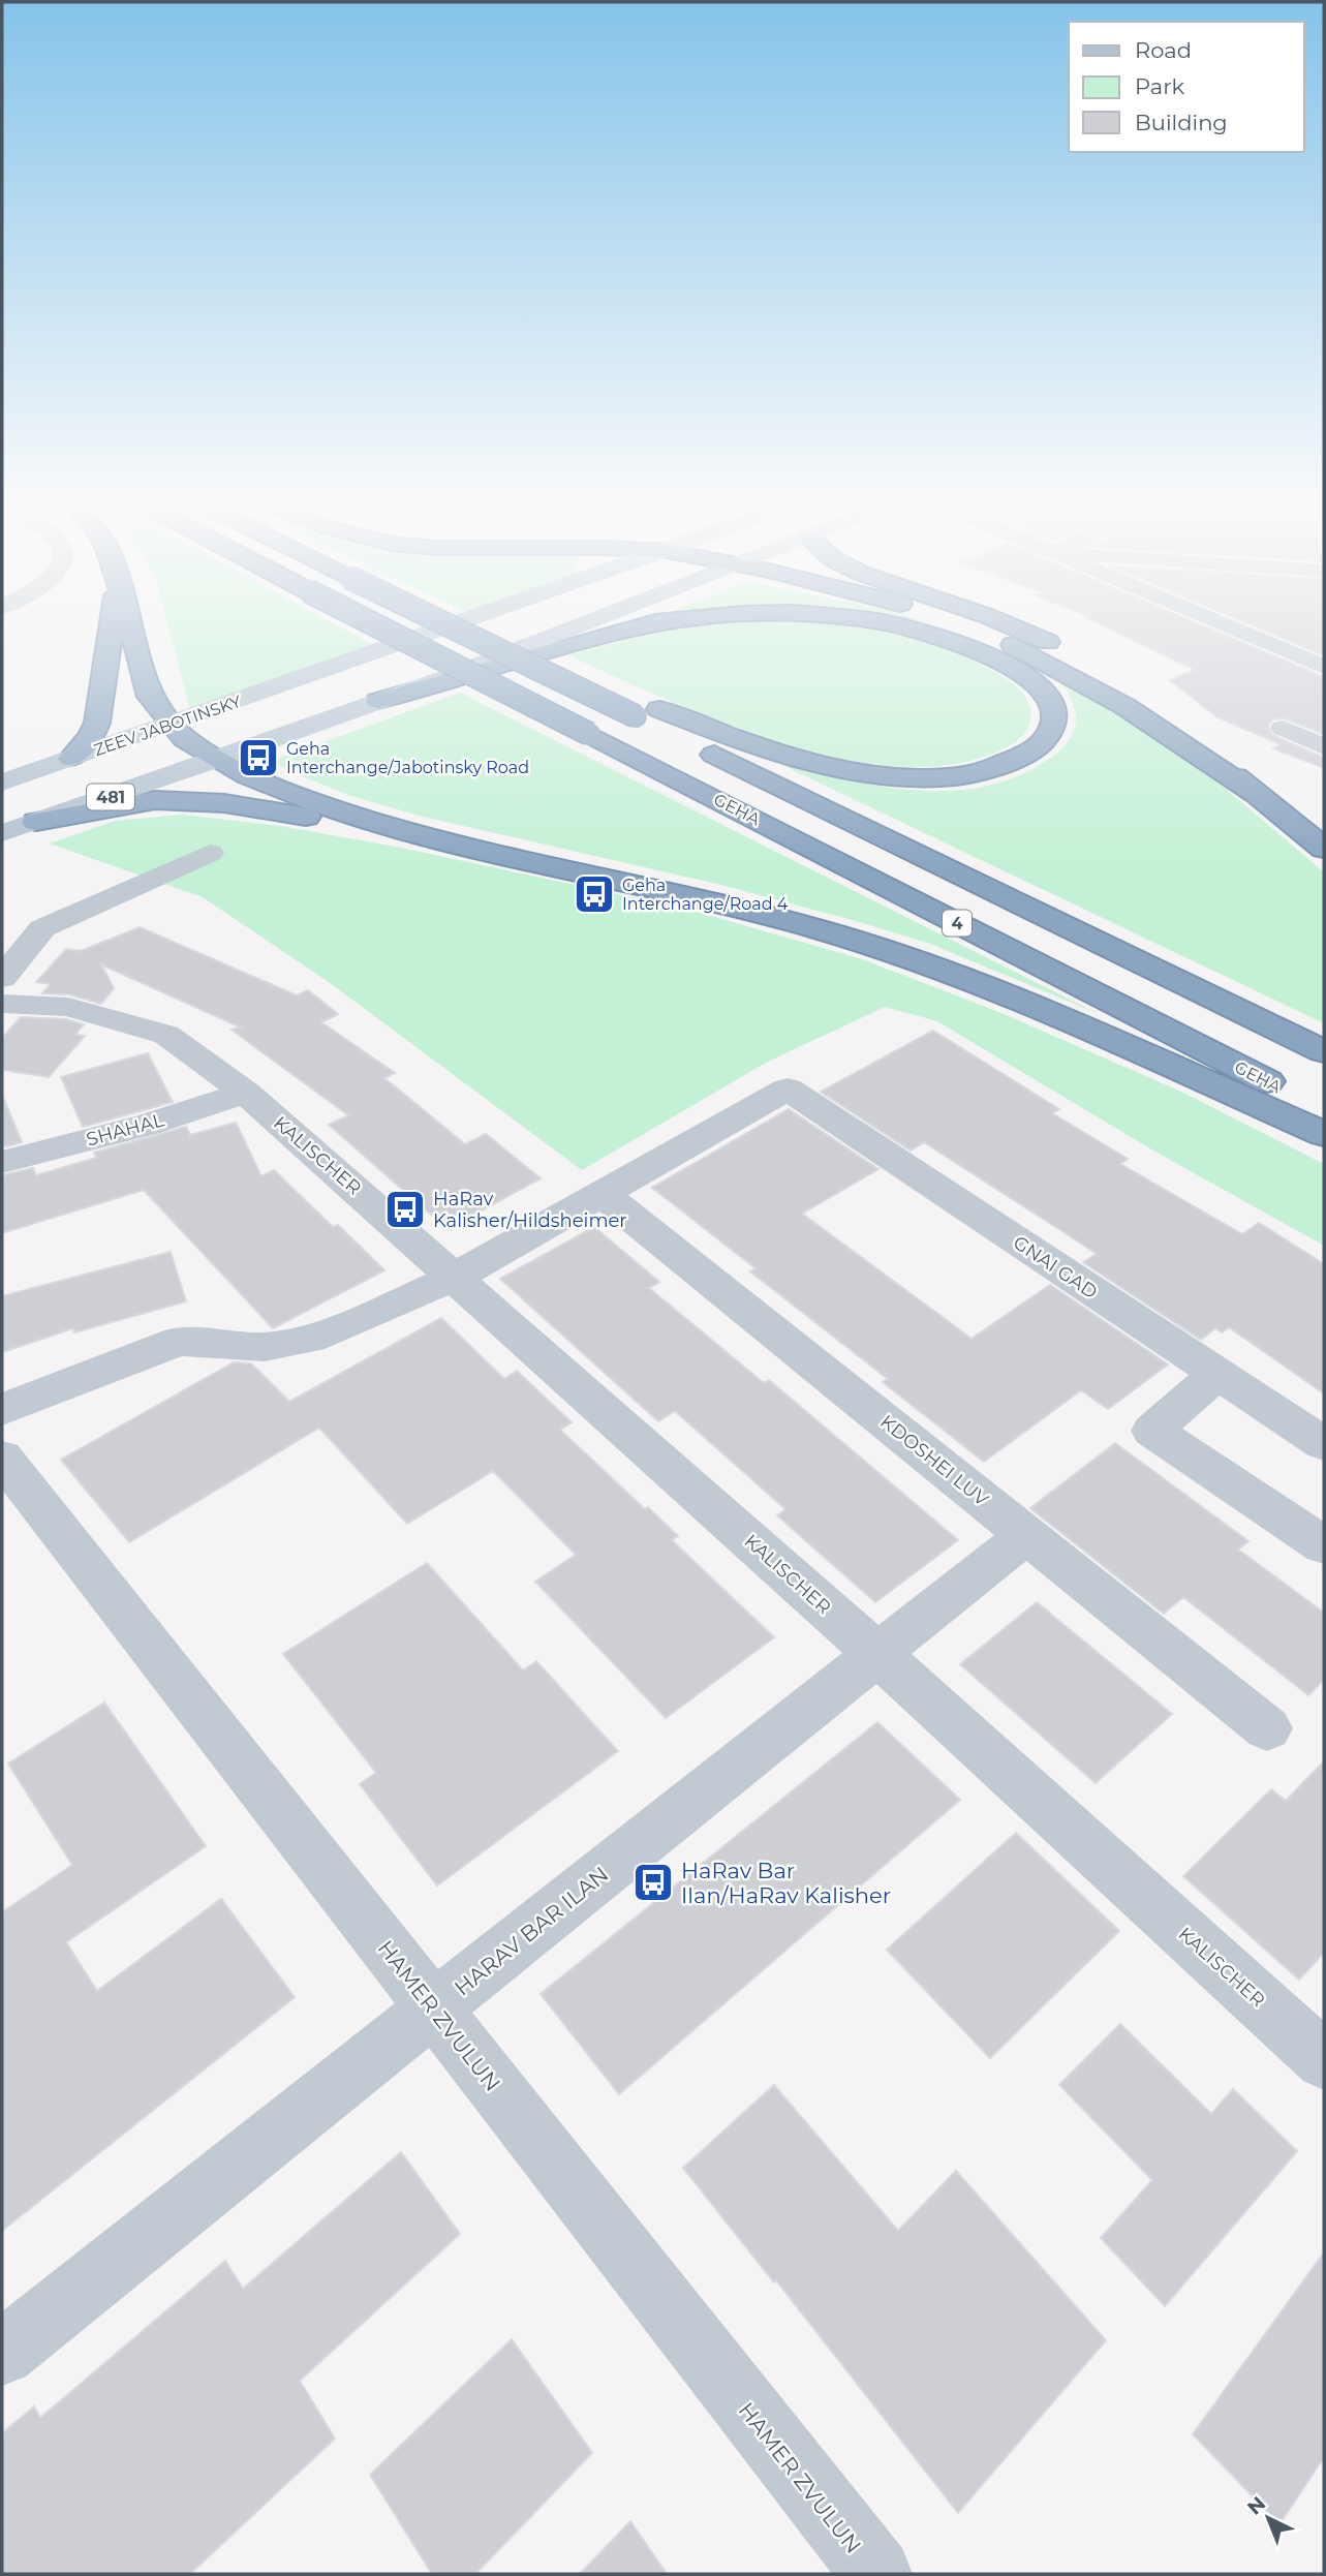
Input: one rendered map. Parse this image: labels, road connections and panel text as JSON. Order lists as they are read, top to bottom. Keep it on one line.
{"streets":{"highway":["GEHA","4"],"main road":["ZEEV JABOTINSKY","481"],"street":["SHAHAL","KALISCHER","GNAI GAD","KDOSHEI LUV","HARAV BAR ILAN","HAMER ZVULUN"]},"crossings":[["SHAHAL","KALISCHER"],["KALISCHER","HARAV BAR ILAN"],["GNAI GAD","KDOSHEI LUV"],["KDOSHEI LUV","HARAV BAR ILAN"],["HARAV BAR ILAN","HAMER ZVULUN"]],"places":{"bus stop":["Geha Interchange/Jabotinsky Road","Geha Interchange/Road 4","HaRav Kalisher/Hildsheimer","HaRav Bar Ilan/HaRav Kalisher"]},"legend":["Road","Park","Building"],"north":"top left"}
